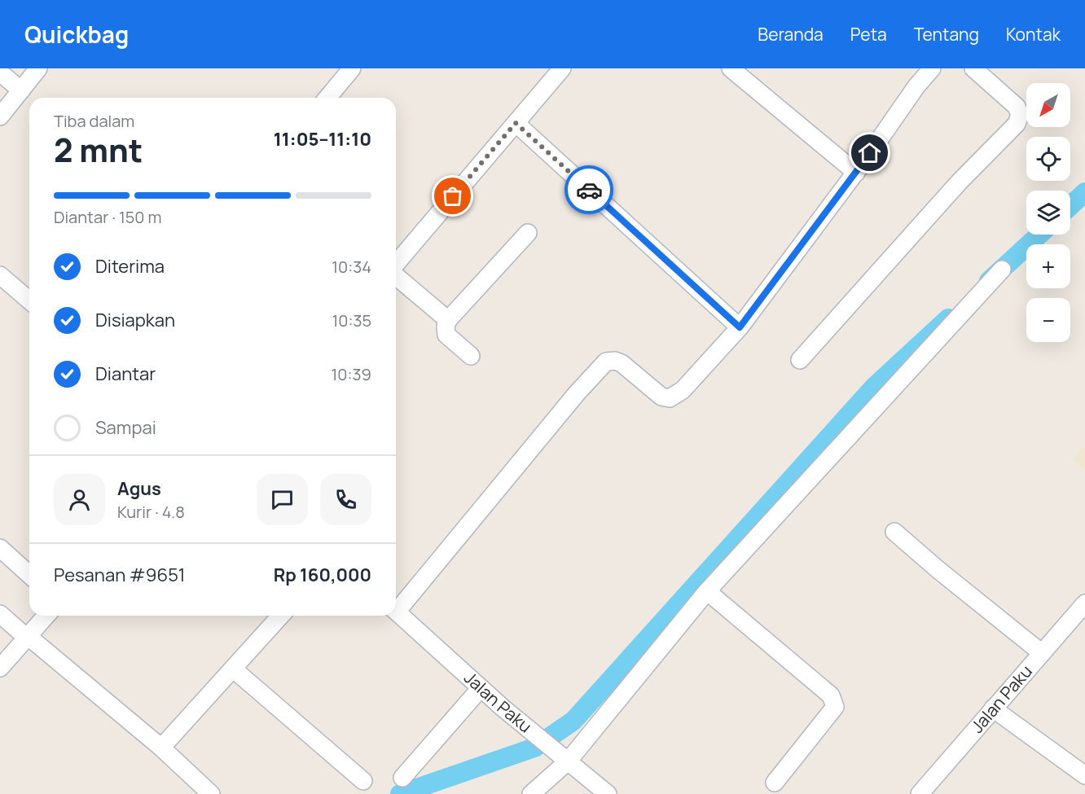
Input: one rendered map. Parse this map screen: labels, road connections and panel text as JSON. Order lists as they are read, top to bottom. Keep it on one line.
{"streets":{"street":["Jalan Paku"]},"north":"bottom left","page":{"header":"Quickbag","nav":["Beranda","Peta","Tentang","Kontak"],"map_buttons":["+","−"],"heading":["2 mnt","Tiba dalam","11:05–11:10"],"panel":["Agus","Kurir · 4.8","Pesanan #9651","Rp 160,000"],"bar":"Diantar · 150 m","list":[["Diterima","10:34"],["Disiapkan","10:35"],["Diantar","10:39"],"Sampai"]}}
